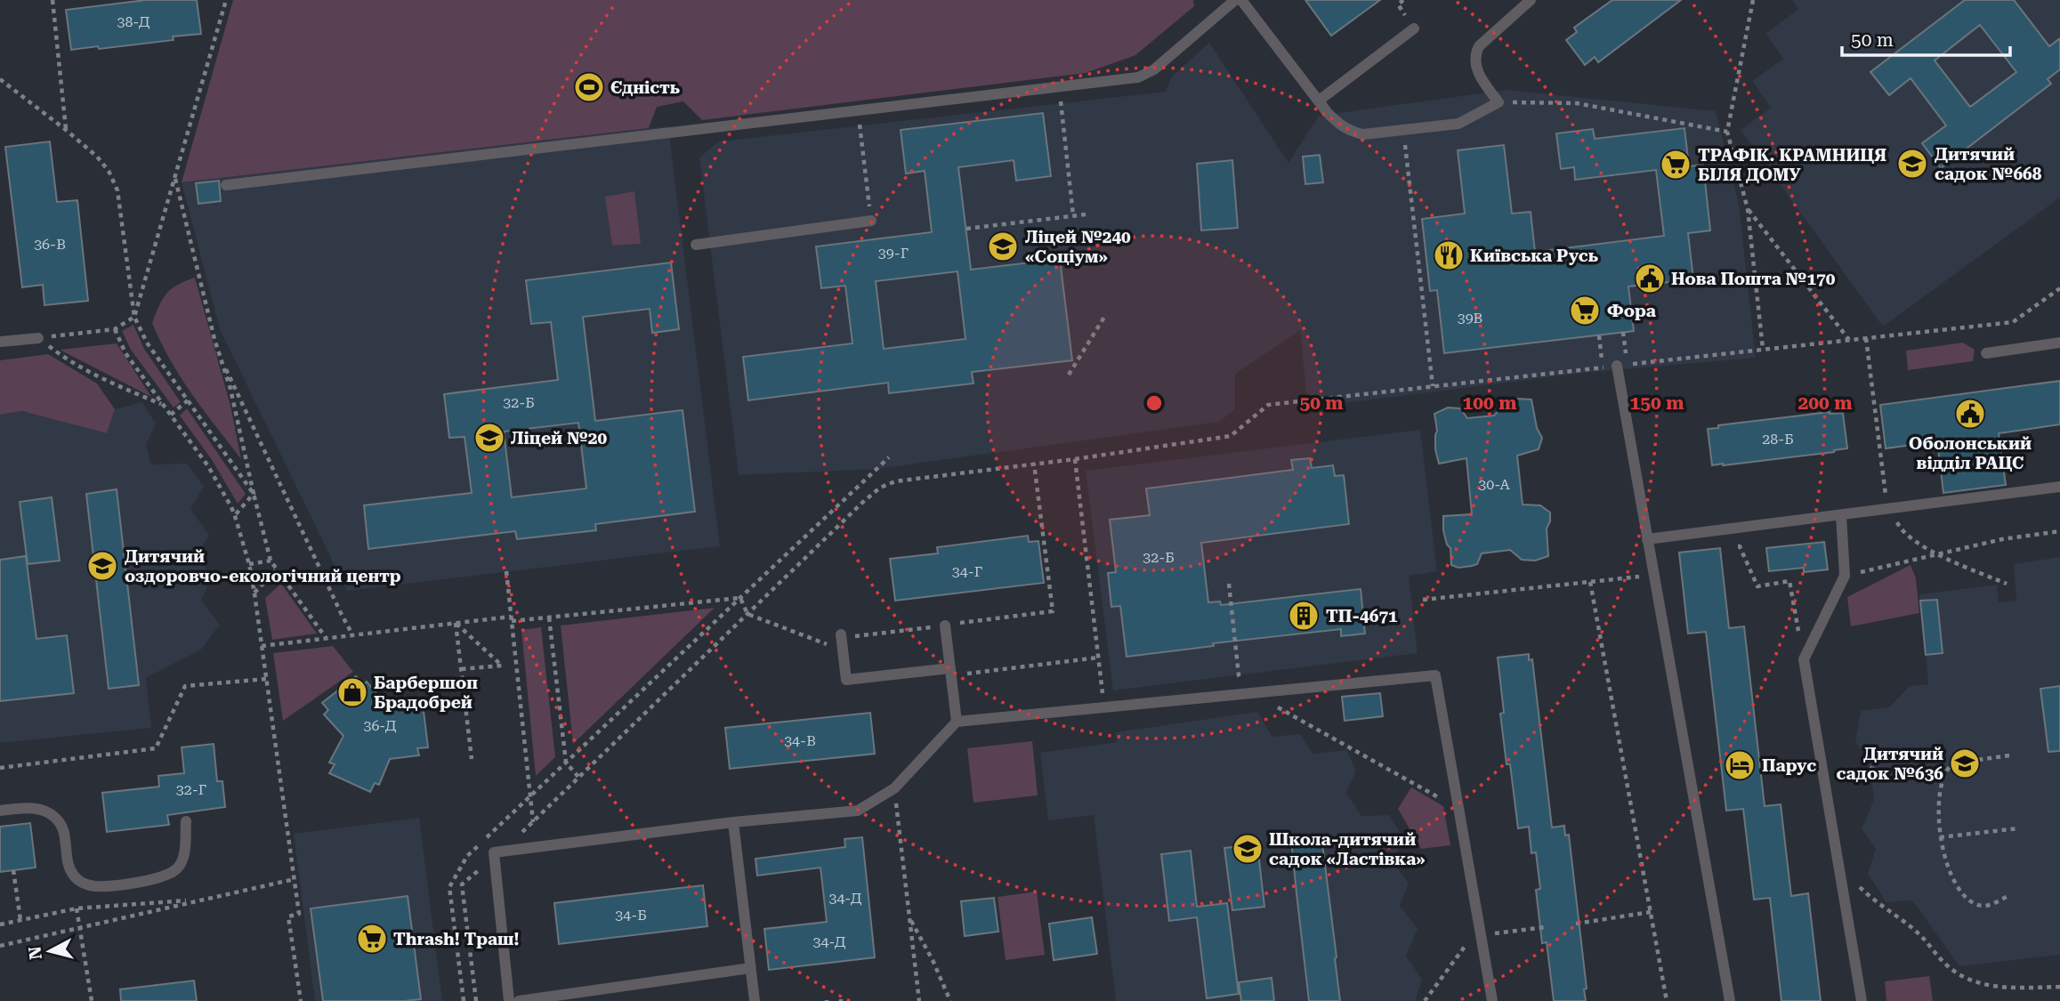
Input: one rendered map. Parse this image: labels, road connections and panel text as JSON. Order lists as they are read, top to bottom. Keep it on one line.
{"places":{"sports":["Єдність"],"school or university":["Дитячий садок №668","Ліцей №240 «Соціум»","Ліцей №20","Дитячий оздоровчо-екологічний центр","Дитячий садок №636","Школа-дитячий садок «Ластівка»"],"supermarket":["ТРАФІК. КРАМНИЦЯ БІЛЯ ДОМУ","Фора","Thrash! Траш!"],"restaurant":["Київська Русь"],"public building":["Нова Пошта №170","Оболонський відділ РАЦС"],"building":["ТП-4671"],"shop":["Барбершоп Брадобрей"],"hotel":["Парус"]},"house_numbers":["38-Д","36-В","39-Г","39В","32-Б","28-Б","30-А","32-Б","34-Г","36-Д","34-В","32-Г","34-Д","34-Б","34-Д"],"scale_bar":"50 m","north":"left","rings":["50 m","100 m","150 m","200 m"]}
